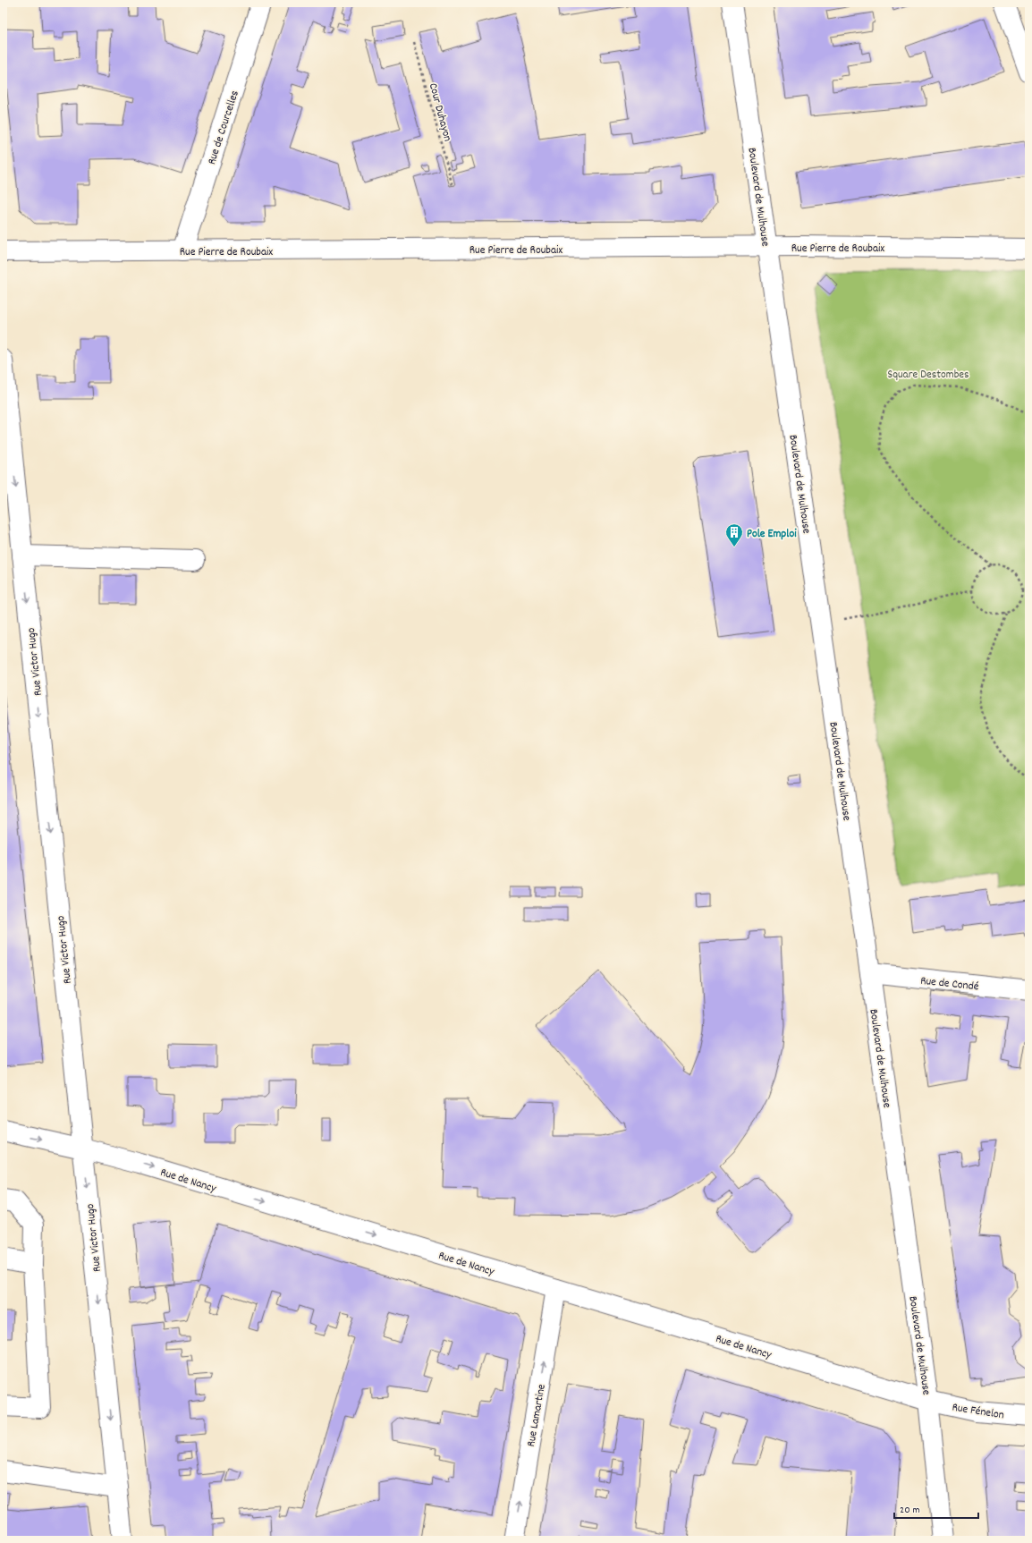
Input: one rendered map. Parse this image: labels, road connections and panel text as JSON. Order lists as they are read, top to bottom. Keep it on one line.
{"streets":{"street":["Rue de Courcelles","Boulevard de Mulhouse","Rue Pierre de Roubaix","Rue Victor Hugo","Rue de Condé","Rue de Nancy","Rue Fénelon","Rue Lamartine"],"path":["Cour Duhayon"]},"crossings":[["Rue de Courcelles","Rue Pierre de Roubaix"],["Boulevard de Mulhouse","Rue Pierre de Roubaix"],["Boulevard de Mulhouse","Rue de Condé"],["Boulevard de Mulhouse","Rue de Nancy"],["Boulevard de Mulhouse","Rue Fénelon"],["Rue Victor Hugo","Rue de Nancy"],["Rue de Nancy","Rue Fénelon"],["Rue de Nancy","Rue Lamartine"]],"one_way":["Rue Victor Hugo","Rue de Nancy","Rue Lamartine"],"parks":["Square Destombes"],"places":{"building":["Pole Emploi"]},"scale_bar":"20 m"}
